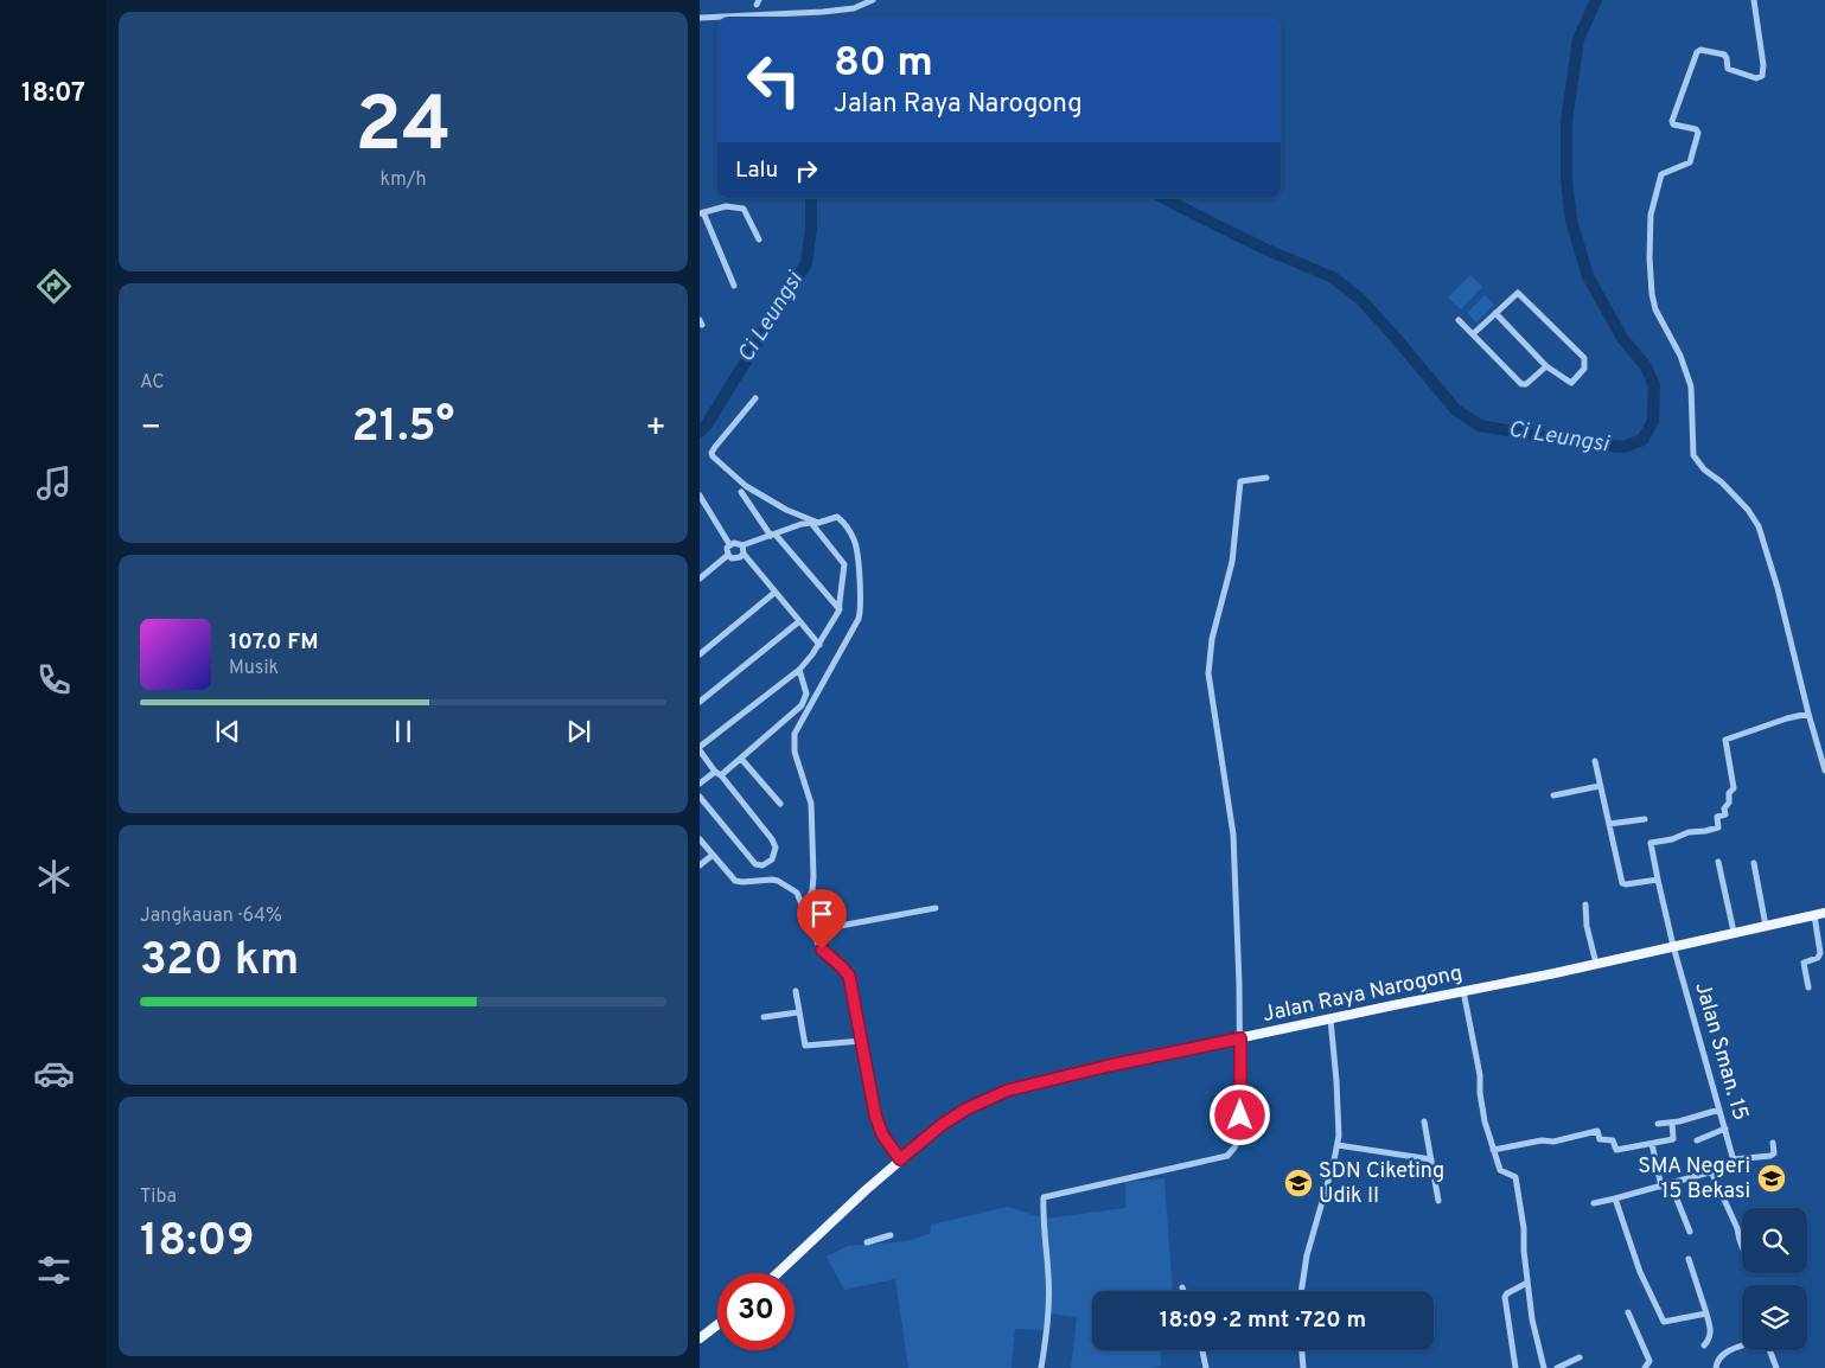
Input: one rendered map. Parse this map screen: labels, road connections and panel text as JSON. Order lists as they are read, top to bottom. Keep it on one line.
{"streets":{"main road":["Jalan Raya Narogong"],"street":["Jalan Sman. 15"]},"crossings":[["Jalan Raya Narogong","Jalan Sman. 15"]],"water":["Ci Leungsi"],"places":{"school or university":["SMA Negeri 15 Bekasi","SDN Ciketing Udik II"]},"page":{"tabs":"18:07","tile":[["24","km/h"],"AC",["Jangkauan · 64%","320 km"],["Tiba","18:09"]],"turn":["80 m","Jalan Raya Narogong"],"then":"Lalu","heat":["−","21.5°","+"],"song":["107.0 FM","Musik"],"limit":"30","trip":"18:09 · 2 mnt · 720 m"}}
